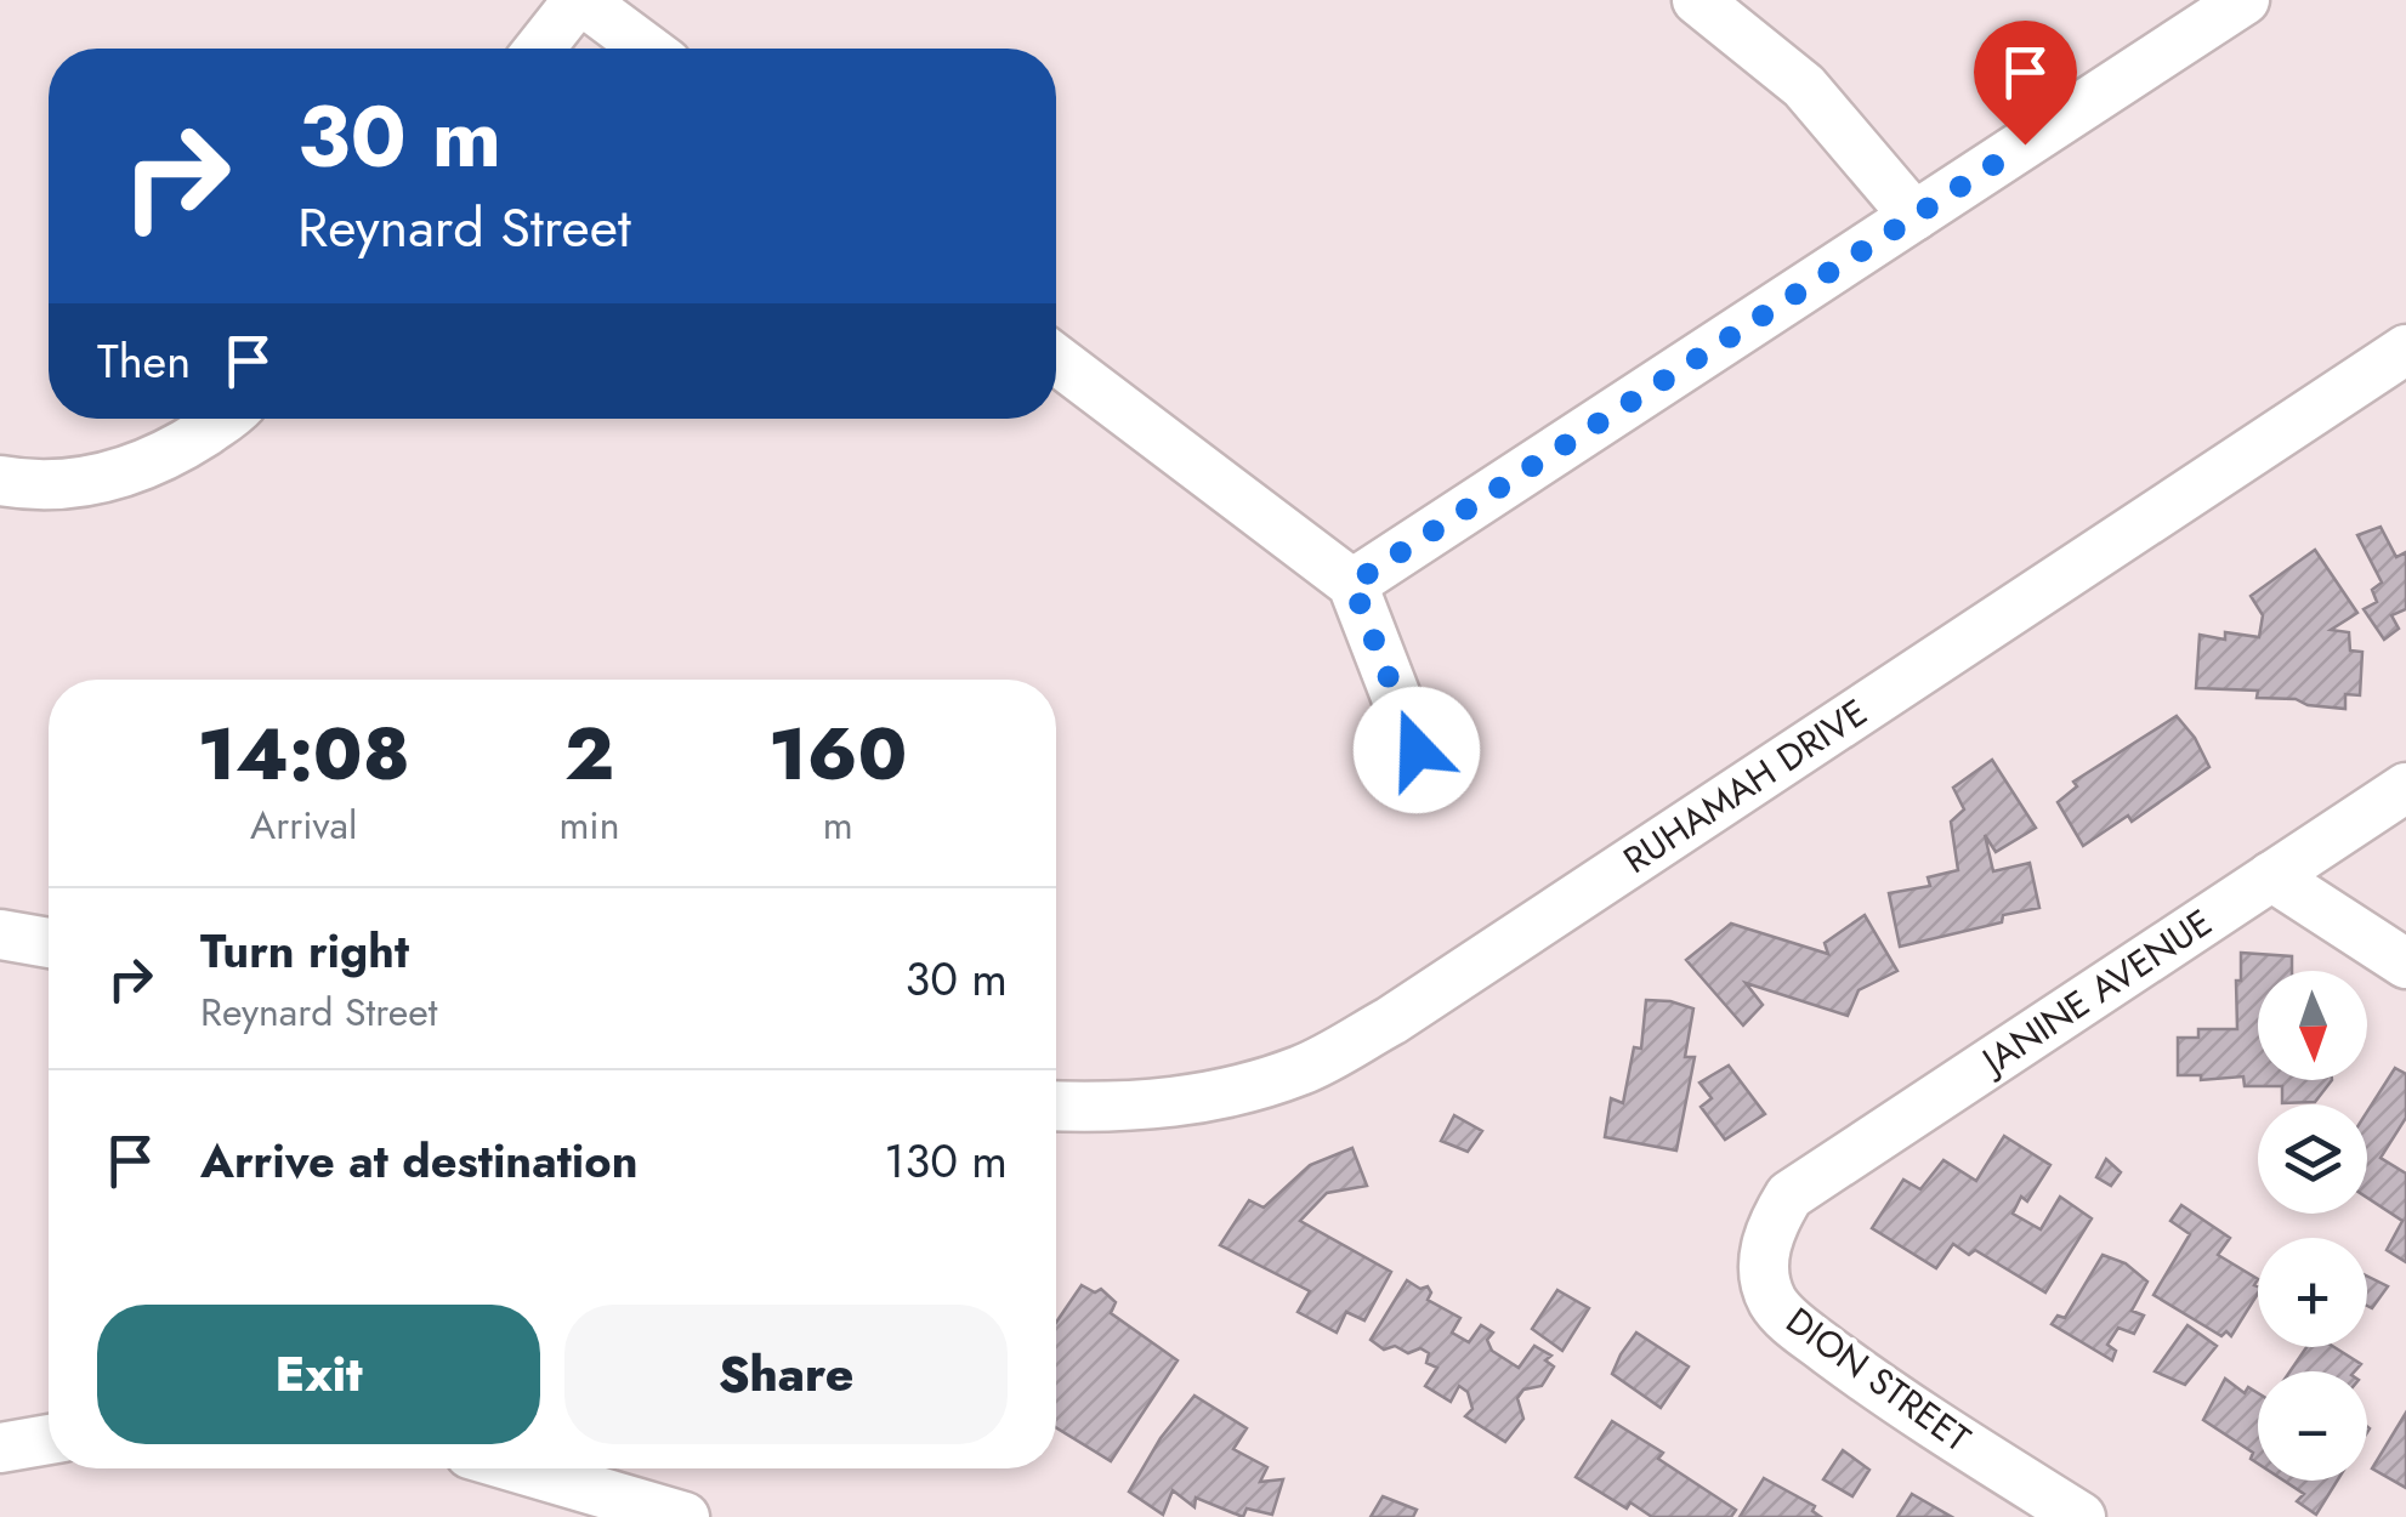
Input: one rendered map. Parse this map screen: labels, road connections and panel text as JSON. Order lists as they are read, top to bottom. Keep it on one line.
{"streets":{"street":["RUHAMAH DRIVE","JANINE AVENUE","DION STREET"]},"crossings":[["JANINE AVENUE","DION STREET"]],"north":"bottom","page":{"turn":["30 m","Reynard Street"],"then":"Then","eta":["14:08","Arrival","2","min","160","m"],"list":[{"name":"Turn right","note":"Reynard Street","value":"30 m"},{"name":"Arrive at destination","value":"130 m"}],"map_buttons":["+","−"],"buttons":["Exit","Share"]}}
